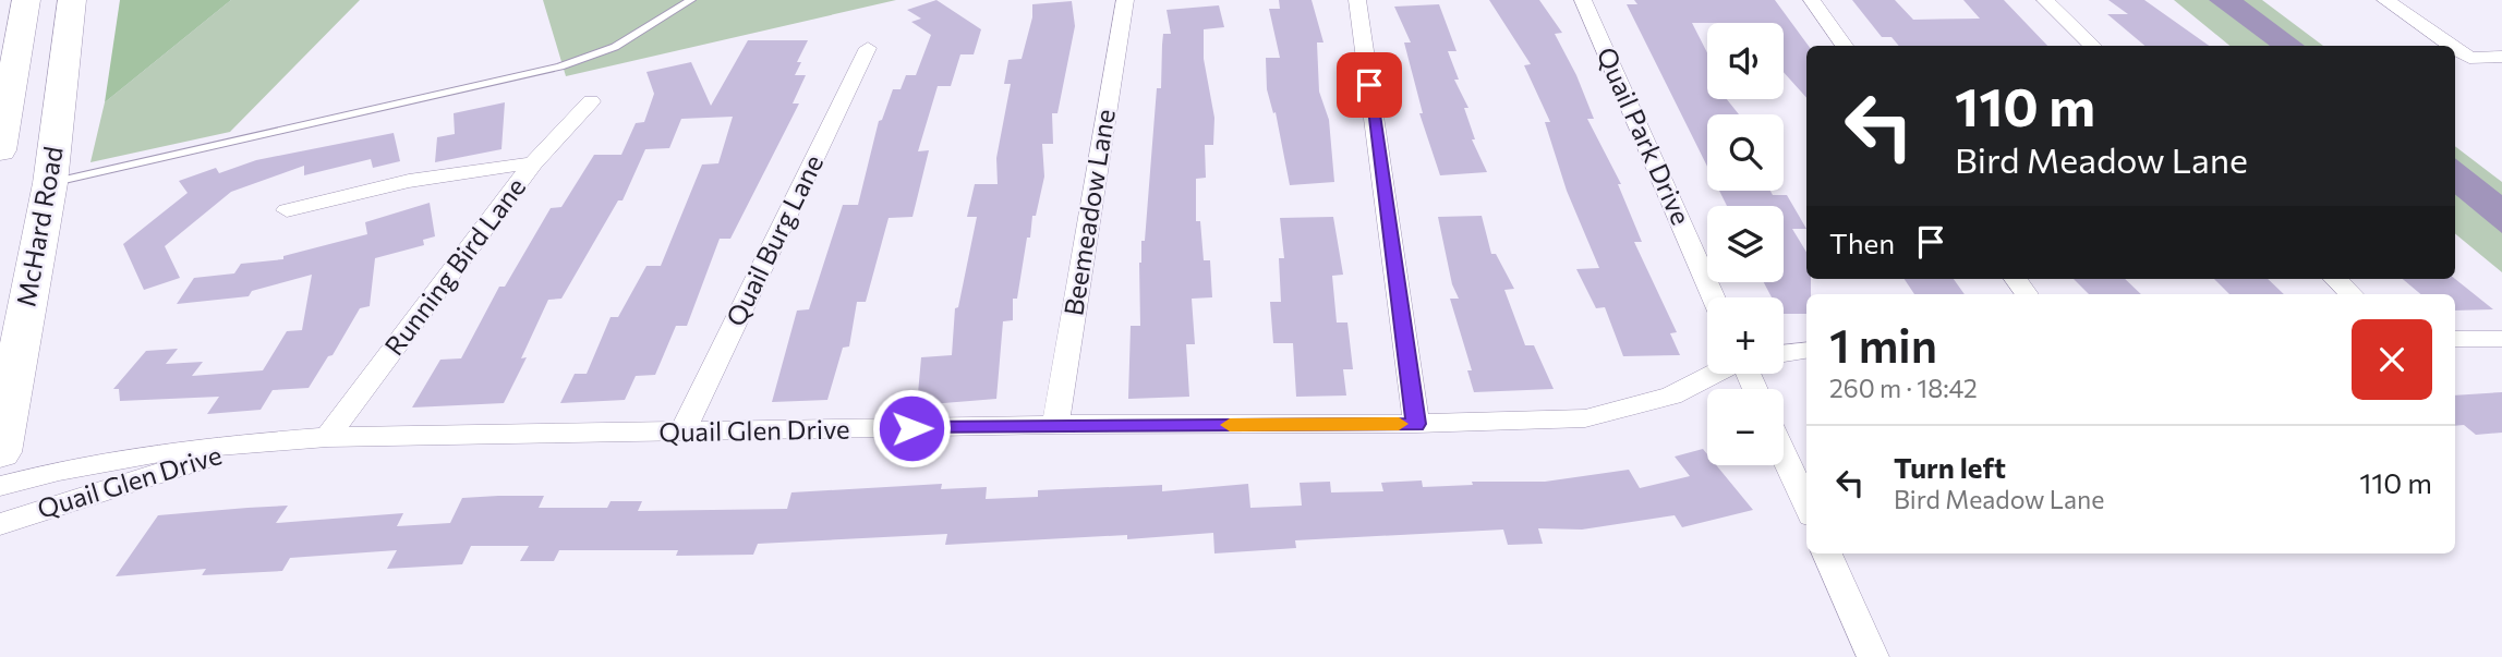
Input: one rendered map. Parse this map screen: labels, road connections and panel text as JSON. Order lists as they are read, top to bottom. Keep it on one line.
{"streets":{"main road":["McHard Road"],"street":["Quail Park Drive","Beemeadow Lane","Quail Burg Lane","Running Bird Lane","Quail Glen Drive"]},"crossings":[["Beemeadow Lane","Quail Glen Drive"],["Quail Burg Lane","Quail Glen Drive"],["Running Bird Lane","Quail Glen Drive"]],"page":{"map_buttons":["+","−"],"turn":["110 m","Bird Meadow Lane"],"then":"Then","heading":["1 min","260 m · 18:42"],"list":[{"name":"Turn left","note":"Bird Meadow Lane","value":"110 m"}]}}
